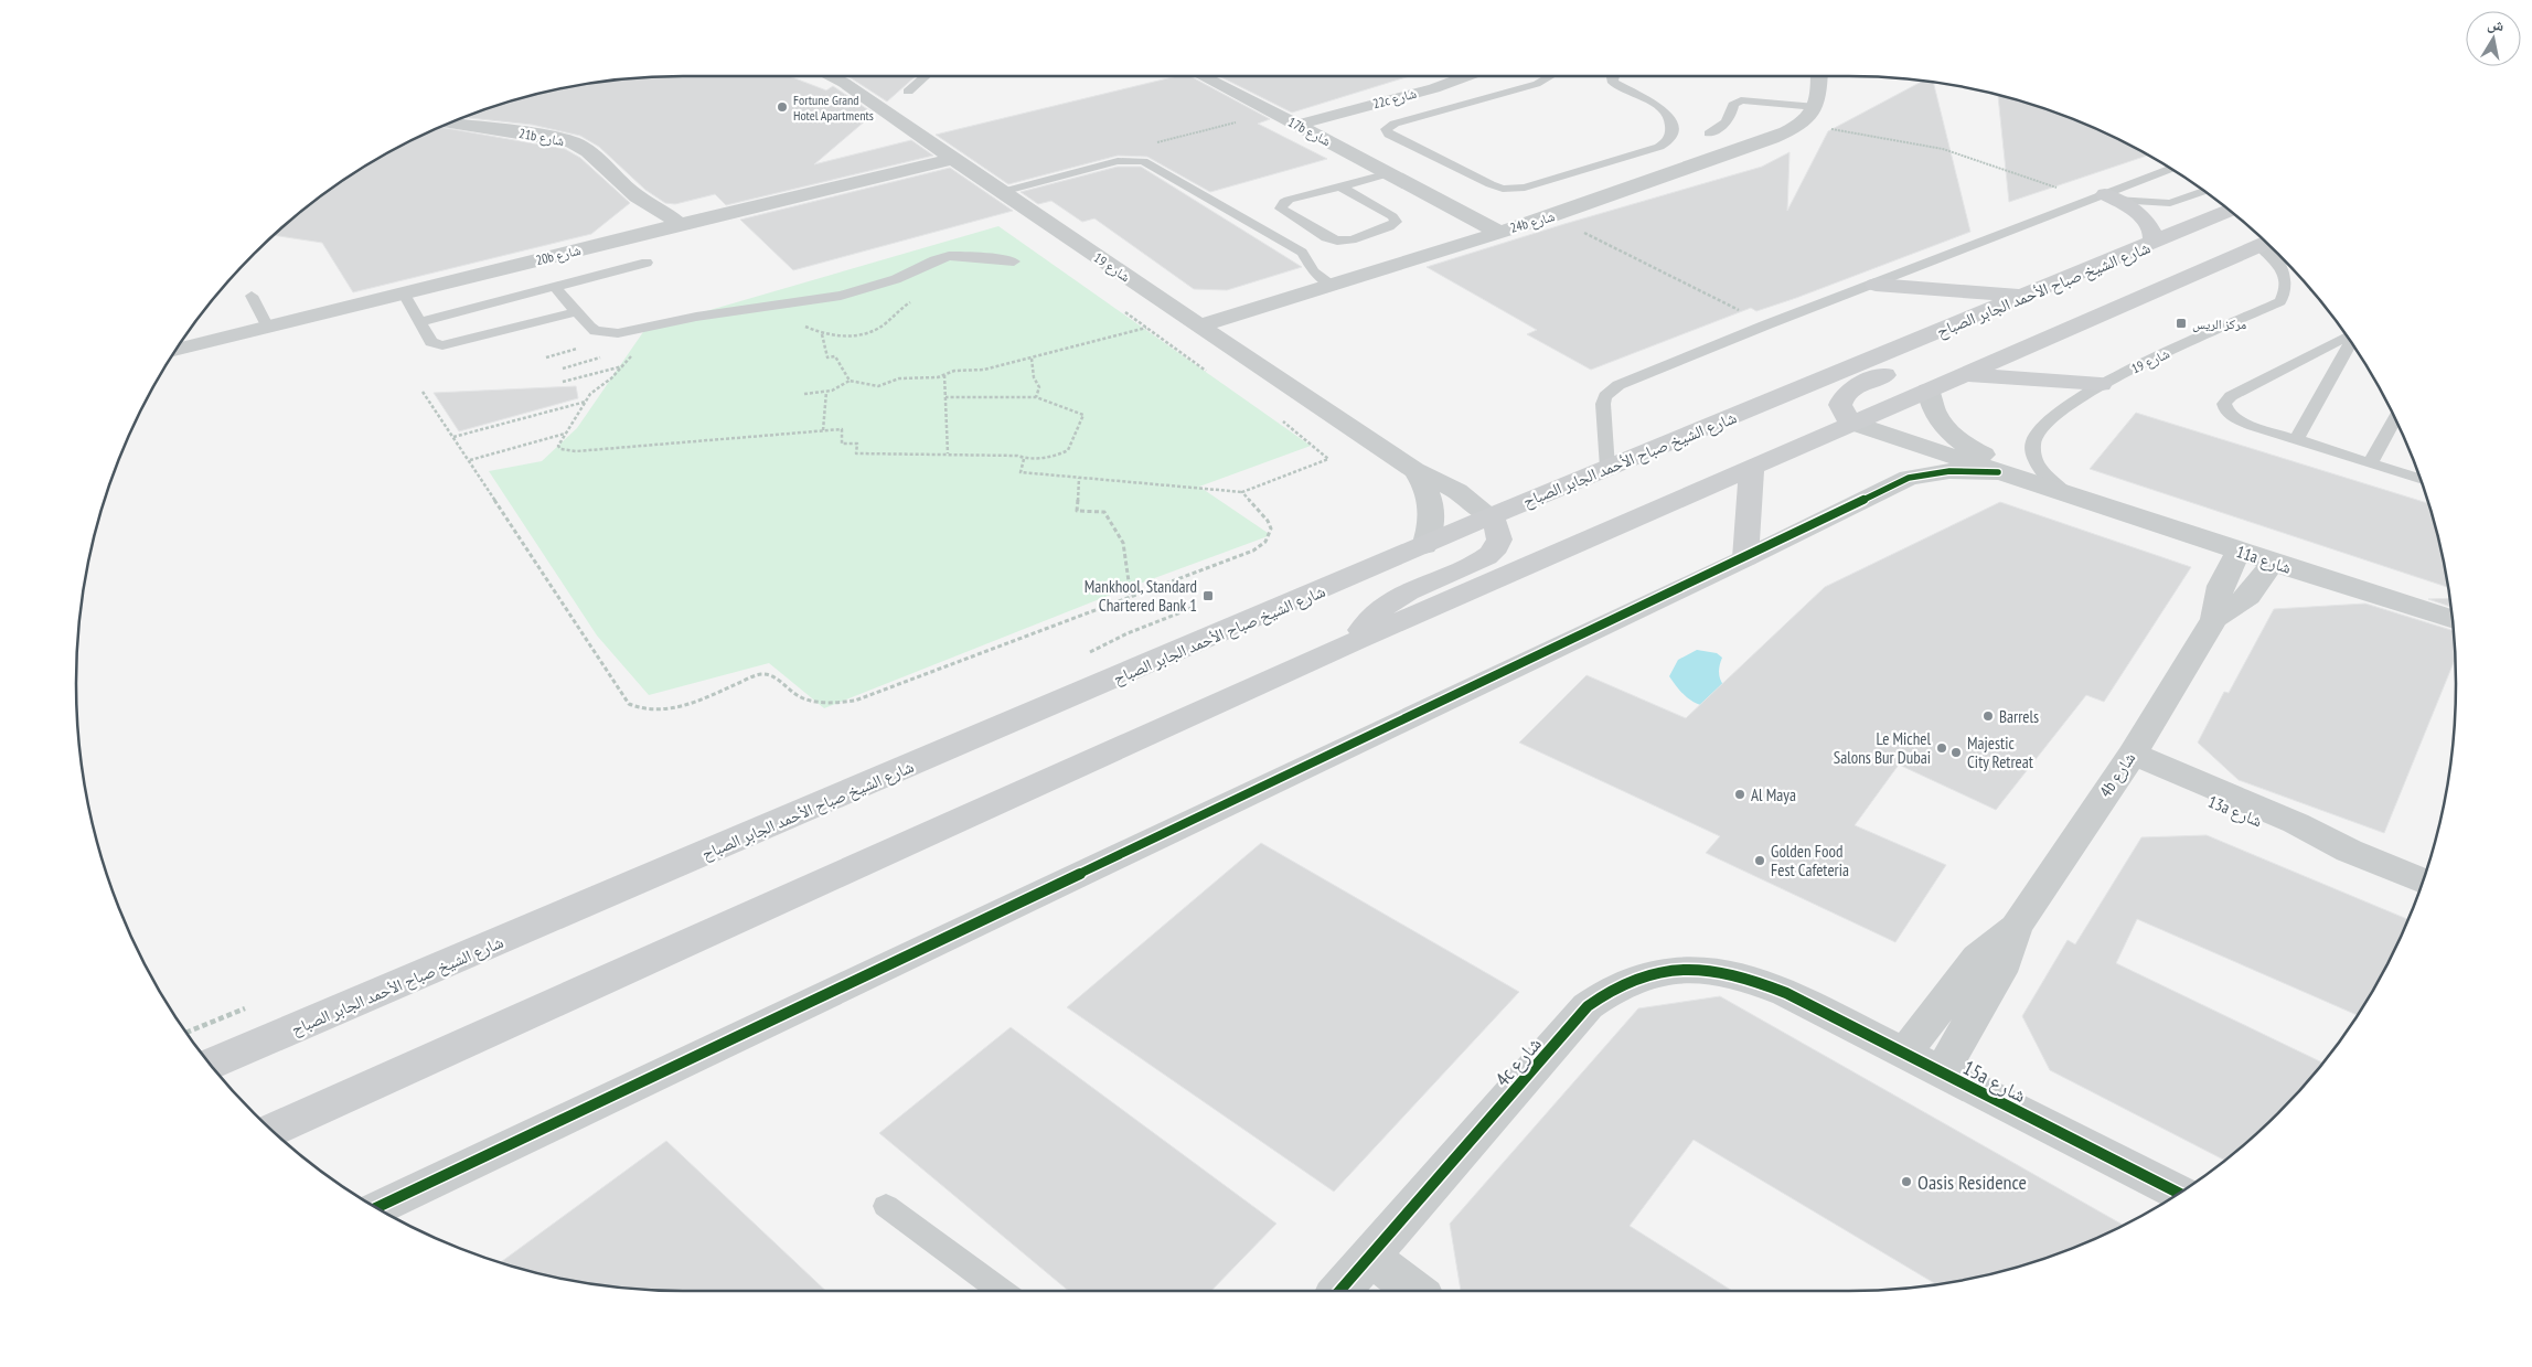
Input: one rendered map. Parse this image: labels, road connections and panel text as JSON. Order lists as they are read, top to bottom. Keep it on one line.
{"streets":{"main road":["شارع الشيخ صباح الأحمد الجابر الصباح"],"street":["22c شارع","17b شارع","21b شارع","24b شارع","20b شارع","شارع 19","11a شارع","4b شارع","13a شارع","4c شارع","15a شارع"]},"crossings":[["22c شارع","17b شارع"],["17b شارع","24b شارع"],["21b شارع","20b شارع"],["24b شارع","شارع 19"],["20b شارع","شارع 19"],["شارع 19","شارع الشيخ صباح الأحمد الجابر الصباح"],["شارع 19","11a شارع"],["11a شارع","4b شارع"],["4b شارع","13a شارع"],["4b شارع","15a شارع"],["4c شارع","15a شارع"]],"places":{"other":["Fortune Grand Hotel Apartments","Barrels","Le Michel Salons Bur Dubai","Majestic City Retreat","Al Maya","Golden Food Fest Cafeteria","Oasis Residence"],"transit":["مركز الريس","Mankhool, Standard Chartered Bank 1"]},"north":"top"}
